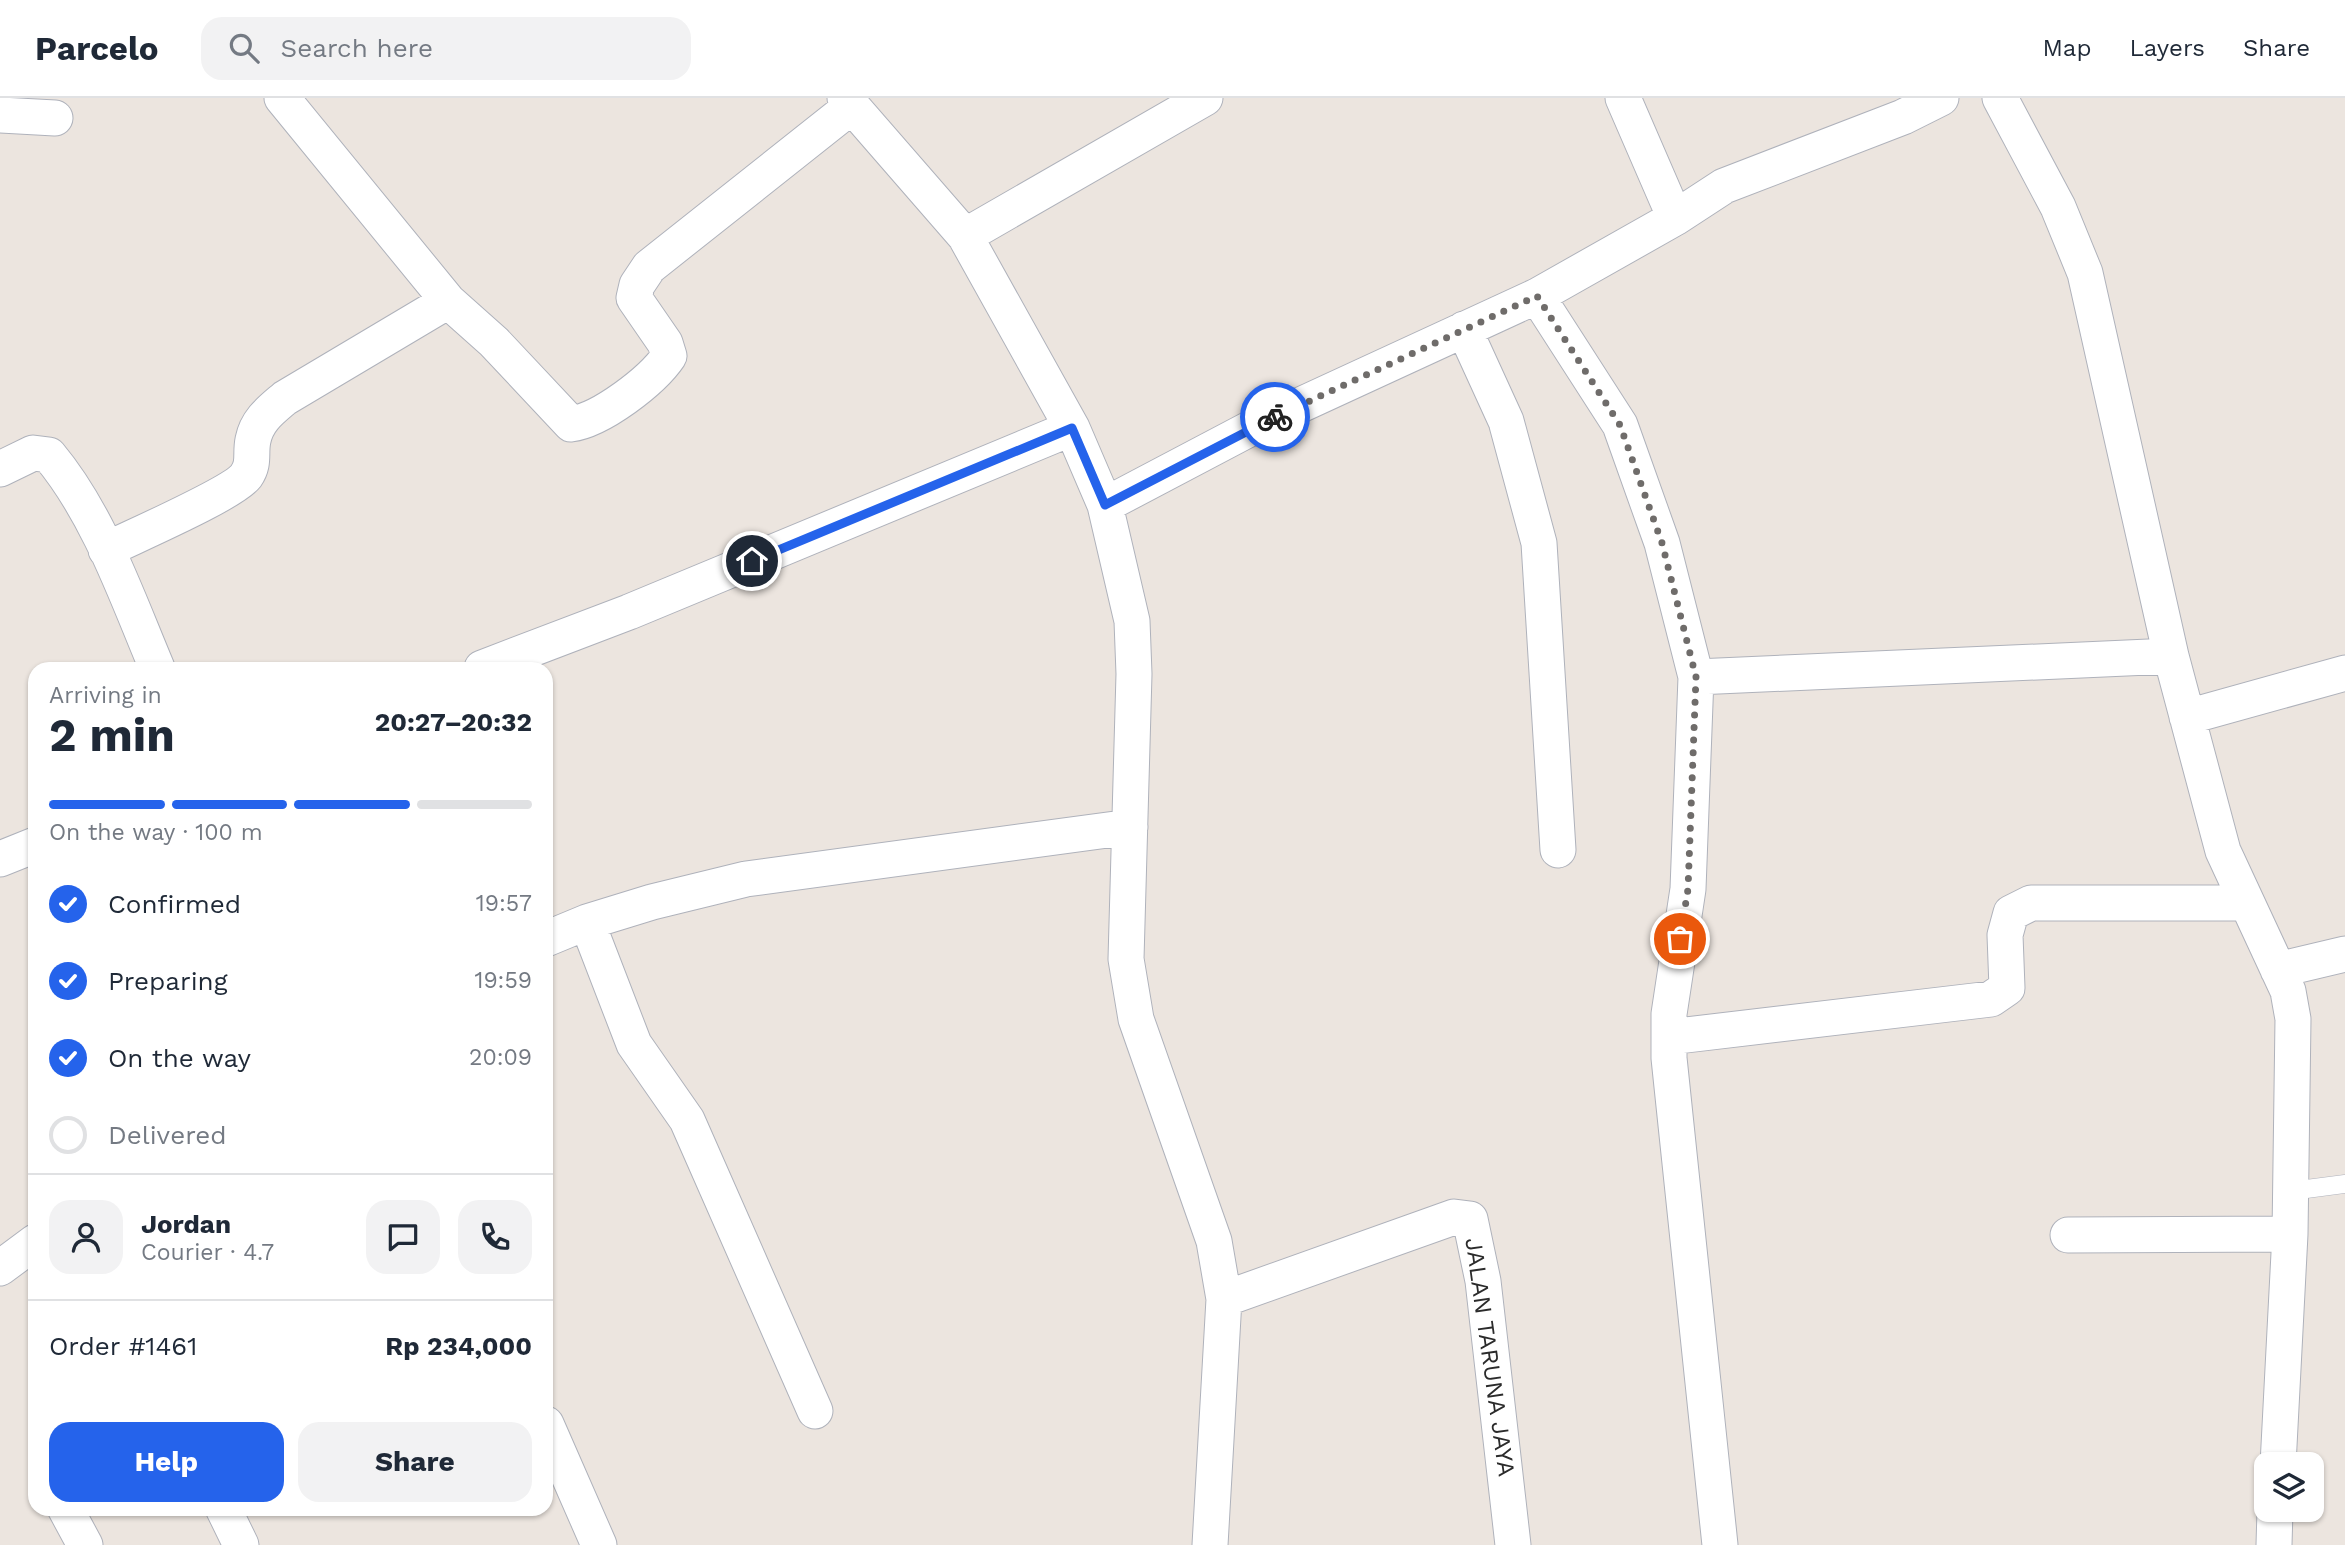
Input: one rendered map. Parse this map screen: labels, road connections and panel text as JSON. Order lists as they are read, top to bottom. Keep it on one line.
{"streets":{"street":["JALAN TARUNA JAYA"]},"page":{"header":"Parcelo","search":"Search here","nav":["Map","Layers","Share"],"heading":["2 min","Arriving in","20:27–20:32"],"panel":["Jordan","Courier · 4.7","Order #1461","Rp 234,000"],"bar":"On the way · 100 m","list":[["Confirmed","19:57"],["Preparing","19:59"],["On the way","20:09"],"Delivered"],"buttons":["Help","Share"]}}
